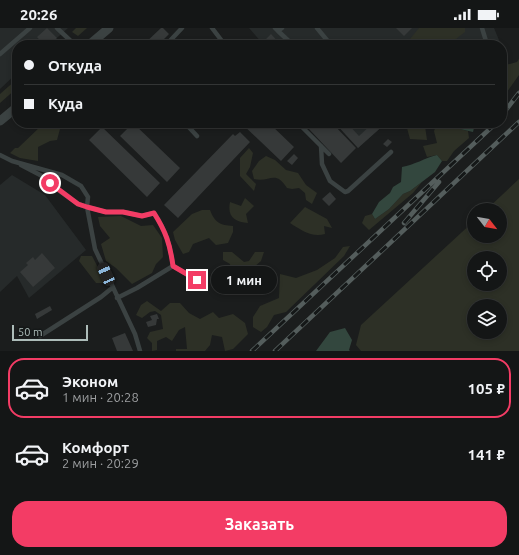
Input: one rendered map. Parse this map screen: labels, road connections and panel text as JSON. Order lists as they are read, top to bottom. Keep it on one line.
{"scale_bar":"50 m","north":"bottom right","page":{"status":"20:26","banner":["Откуда","Куда"],"bubble":"1 мин","scale":"50 m","list":[{"name":"Эконом","note":"1 мин · 20:28","value":"105 ₽"},{"name":"Комфорт","note":"2 мин · 20:29","value":"141 ₽"}],"buttons":"Заказать"}}
